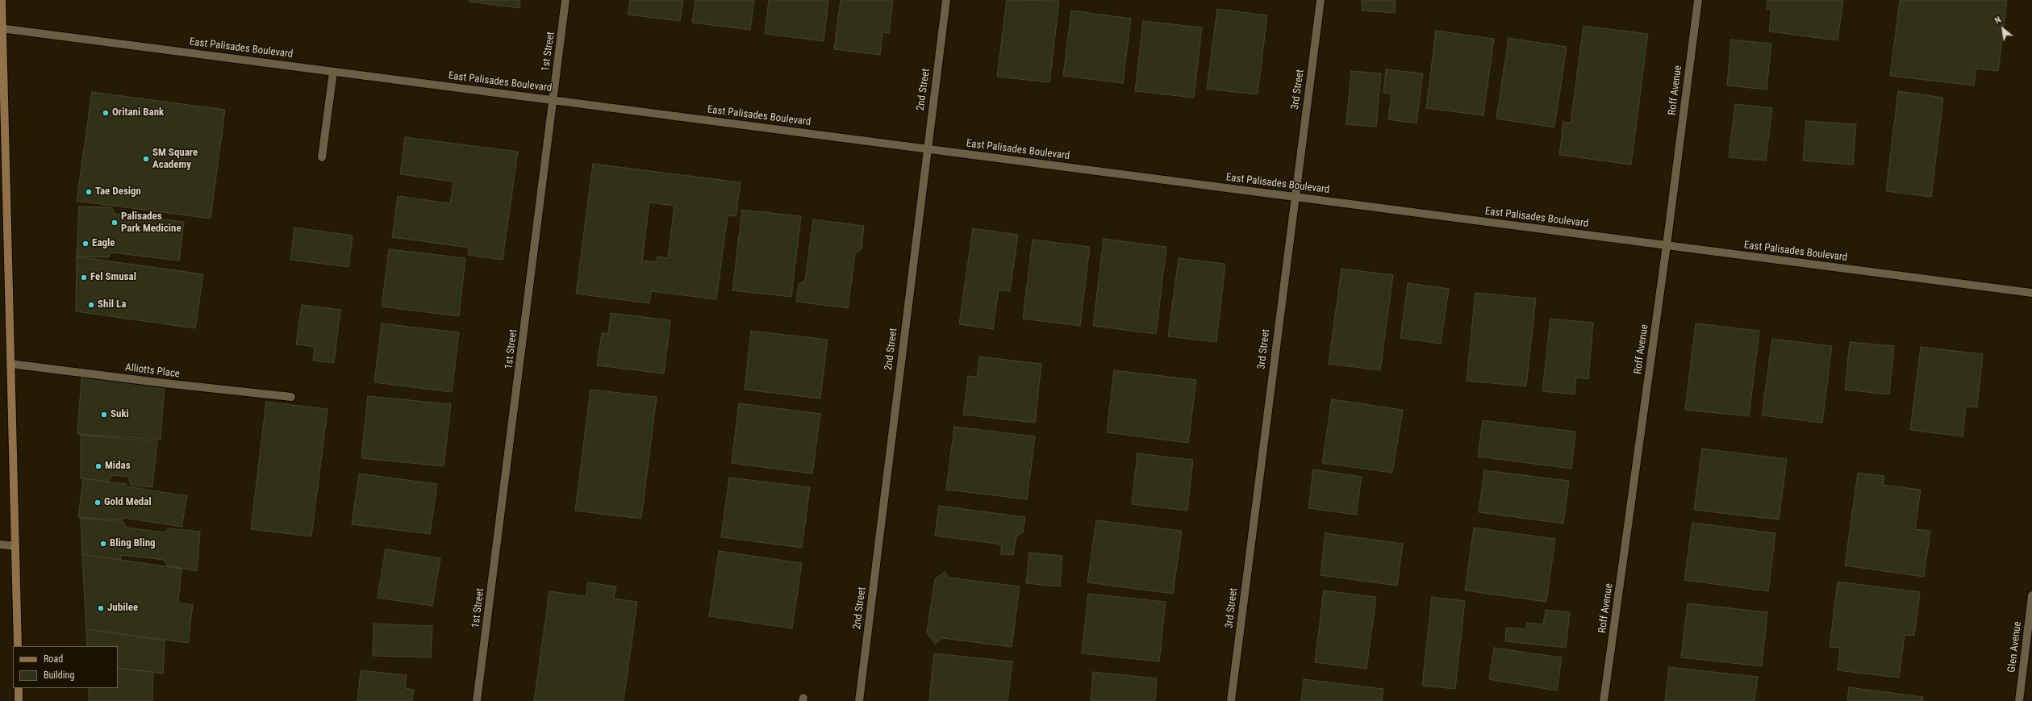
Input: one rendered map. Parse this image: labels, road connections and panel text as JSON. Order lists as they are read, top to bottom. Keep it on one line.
{"streets":{"street":["East Palisades Boulevard","1st Street","2nd Street","3rd Street","Roff Avenue","Alliotts Place","Glen Avenue"]},"crossings":[["East Palisades Boulevard","1st Street"],["East Palisades Boulevard","2nd Street"],["East Palisades Boulevard","3rd Street"],["East Palisades Boulevard","Roff Avenue"]],"places":["Oritani Bank","SM Square Academy","Tae Design","Palisades Park Medicine","Eagle","Fel Smusal","Shil La","Suki","Midas","Gold Medal","Bling Bling","Jubilee"],"legend":["Road","Building"],"north":"top left"}
